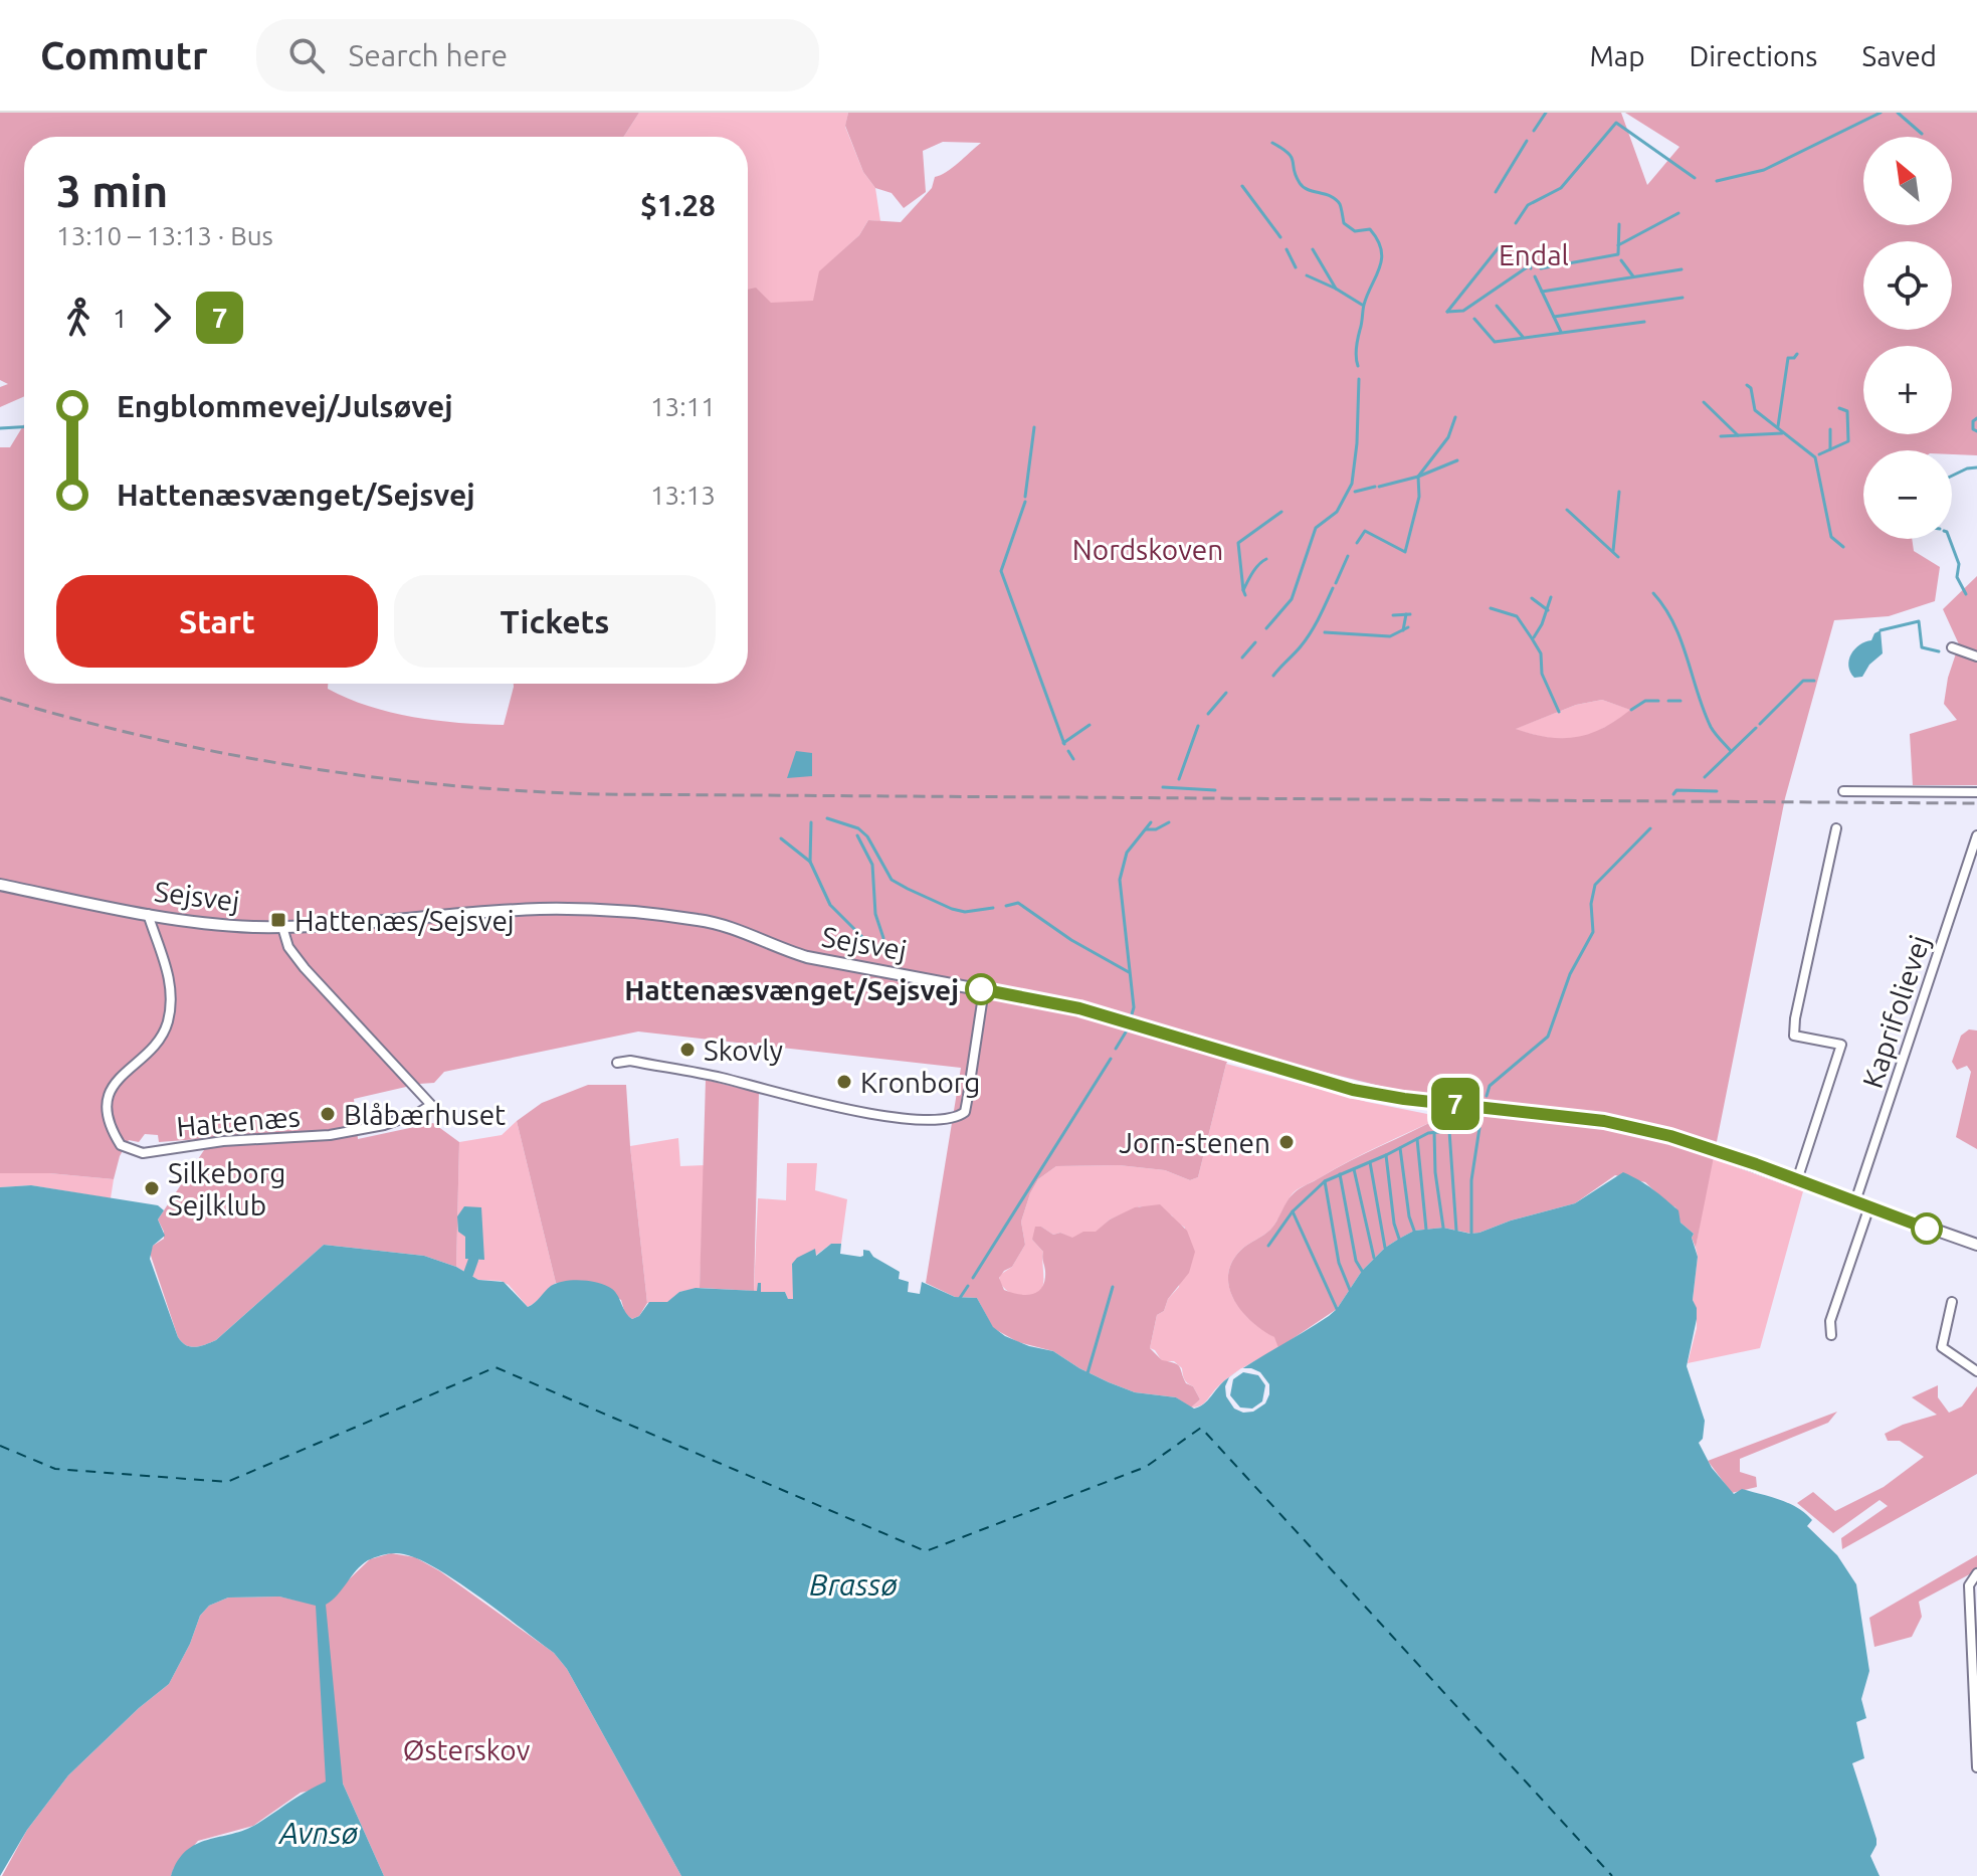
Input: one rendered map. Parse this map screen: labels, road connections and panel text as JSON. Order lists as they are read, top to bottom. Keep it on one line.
{"streets":{"street":["Sejsvej","Kaprifolievej","Hattenæs"]},"crossings":[["Sejsvej","Kaprifolievej"],["Sejsvej","Hattenæs"]],"water":["Brassø","Avnsø"],"parks":["Endal","Nordskoven","Østerskov"],"places":{"transit":["Hattenæs/Sejsvej"],"other":["Hattenæsvænget/Sejsvej","Skovly","Kronborg","Blåbærhuset","Jorn-stenen","Silkeborg Sejlklub"]},"lines":["bus line 7"],"north":"top left","page":{"header":"Commutr","search":"Search here","nav":["Map","Directions","Saved"],"on_map":"7","map_buttons":["+","−"],"heading":["3 min","13:10 – 13:13 · Bus","$1.28"],"legs":["1","7"],"list":[{"name":"Engblommevej/Julsøvej","value":"13:11"},{"name":"Hattenæsvænget/Sejsvej","value":"13:13"}],"buttons":["Start","Tickets"]}}
